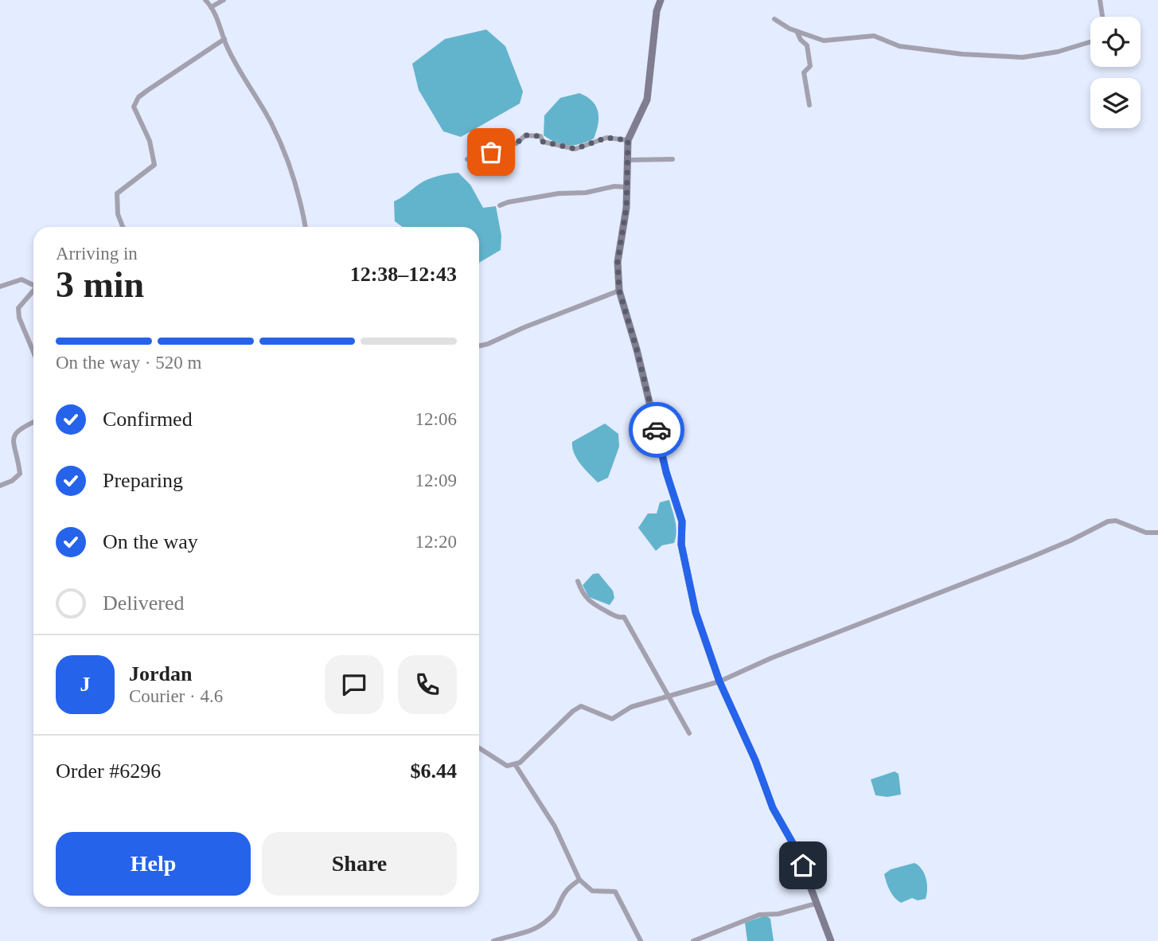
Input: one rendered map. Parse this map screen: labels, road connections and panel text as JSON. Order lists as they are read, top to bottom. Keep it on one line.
{"page":{"heading":["3 min","Arriving in","12:38–12:43"],"panel":["Jordan","Courier · 4.6","Order #6296","$6.44"],"bar":"On the way · 520 m","list":[["Confirmed","12:06"],["Preparing","12:09"],["On the way","12:20"],"Delivered"],"round":"J","buttons":["Help","Share"]}}
